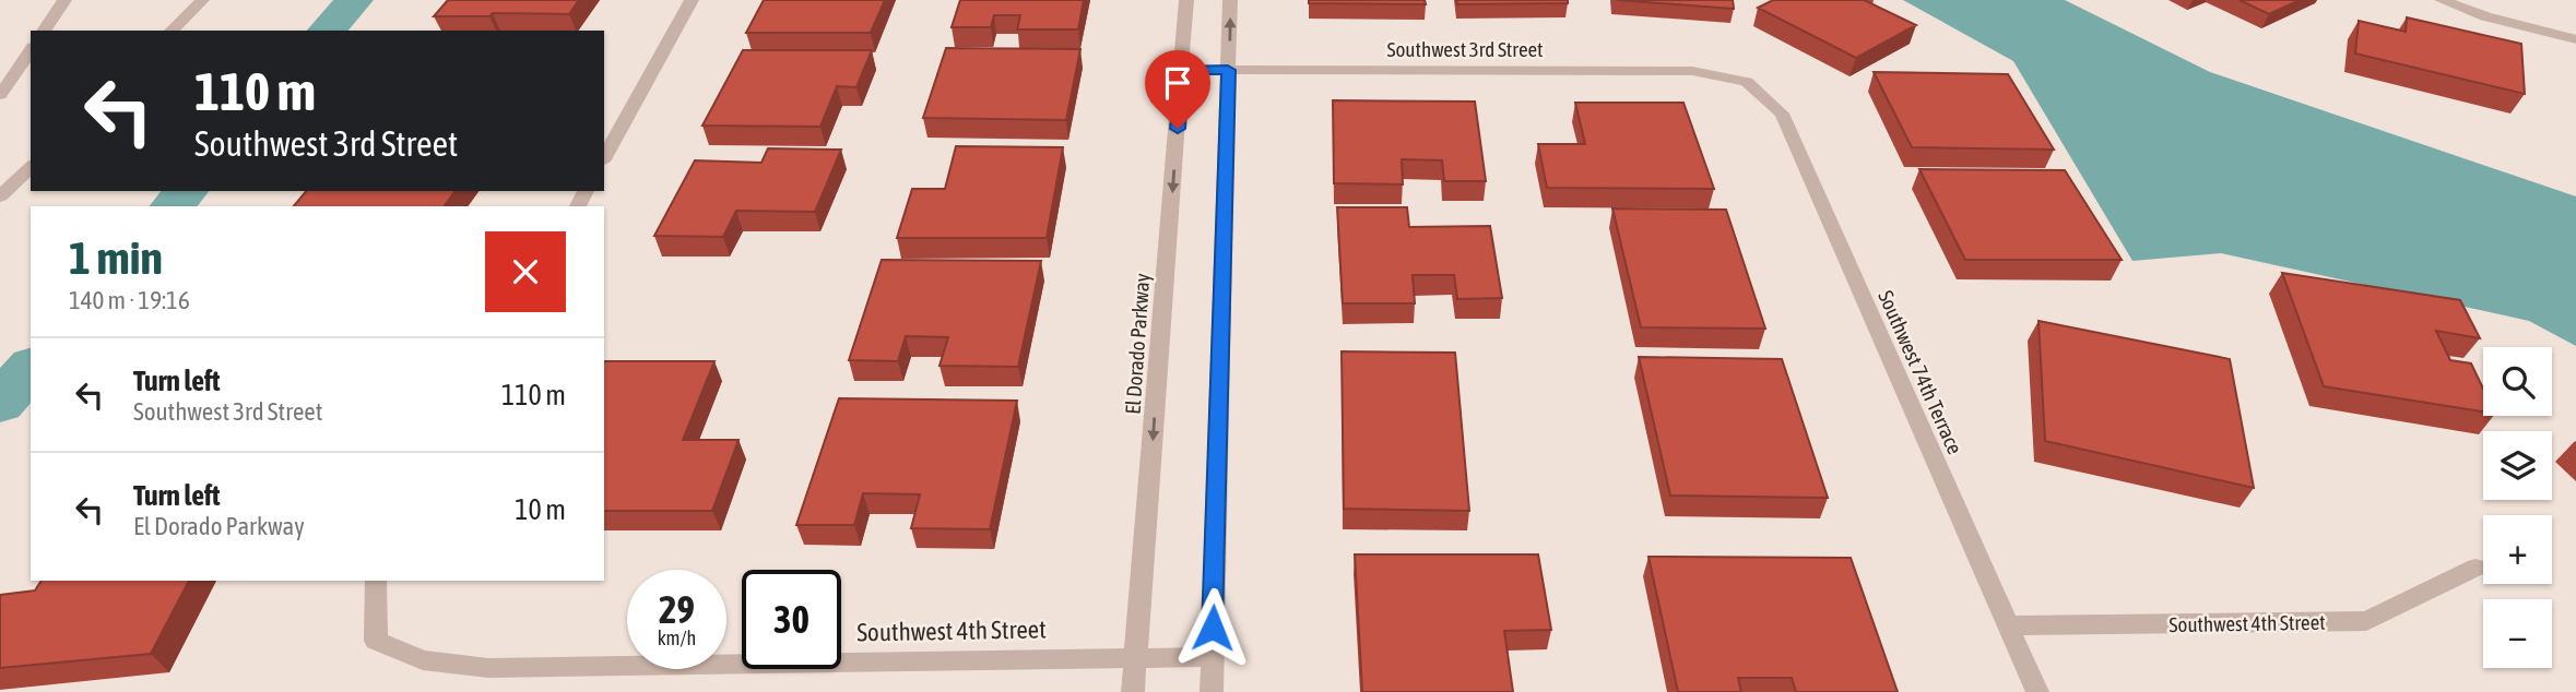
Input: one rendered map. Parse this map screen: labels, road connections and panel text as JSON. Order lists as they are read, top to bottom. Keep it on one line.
{"streets":{"street":["Southwest 3rd Street","El Dorado Parkway","Southwest 74th Terrace","Southwest 4th Street"]},"crossings":[["Southwest 3rd Street","El Dorado Parkway"],["Southwest 3rd Street","Southwest 74th Terrace"],["El Dorado Parkway","Southwest 4th Street"],["Southwest 74th Terrace","Southwest 4th Street"]],"page":{"turn":["110 m","Southwest 3rd Street"],"heading":["1 min","140 m · 19:16"],"list":[{"name":"Turn left","note":"Southwest 3rd Street","value":"110 m"},{"name":"Turn left","note":"El Dorado Parkway","value":"10 m"}],"map_buttons":["+","−"],"speed":"29 km/h","limit":"30"}}
